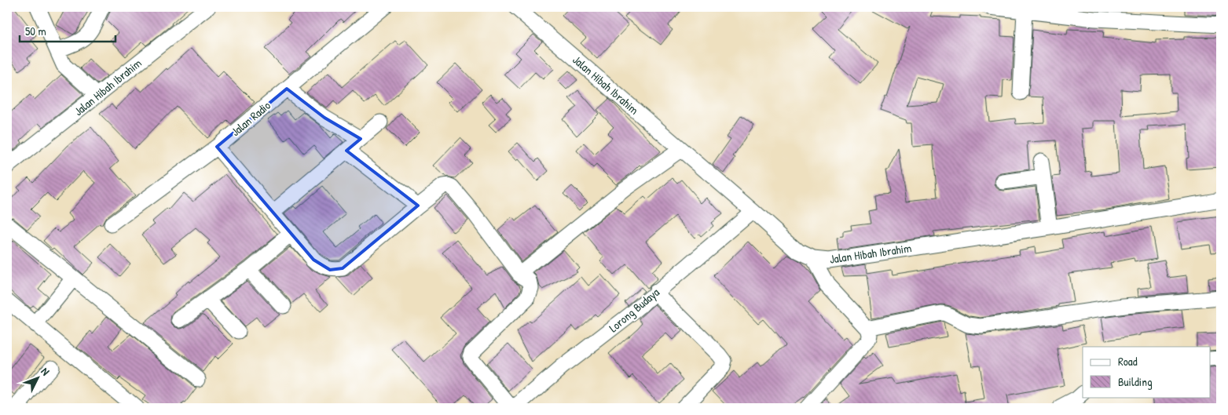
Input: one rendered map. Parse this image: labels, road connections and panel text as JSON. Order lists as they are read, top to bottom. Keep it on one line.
{"streets":{"street":["Jalan Hibah Ibrahim","Jalan Radio","Lorong Budaya"]},"crossings":[["Jalan Hibah Ibrahim","Lorong Budaya"]],"legend":["Road","Building"],"scale_bar":"50 m","north":"top right"}
